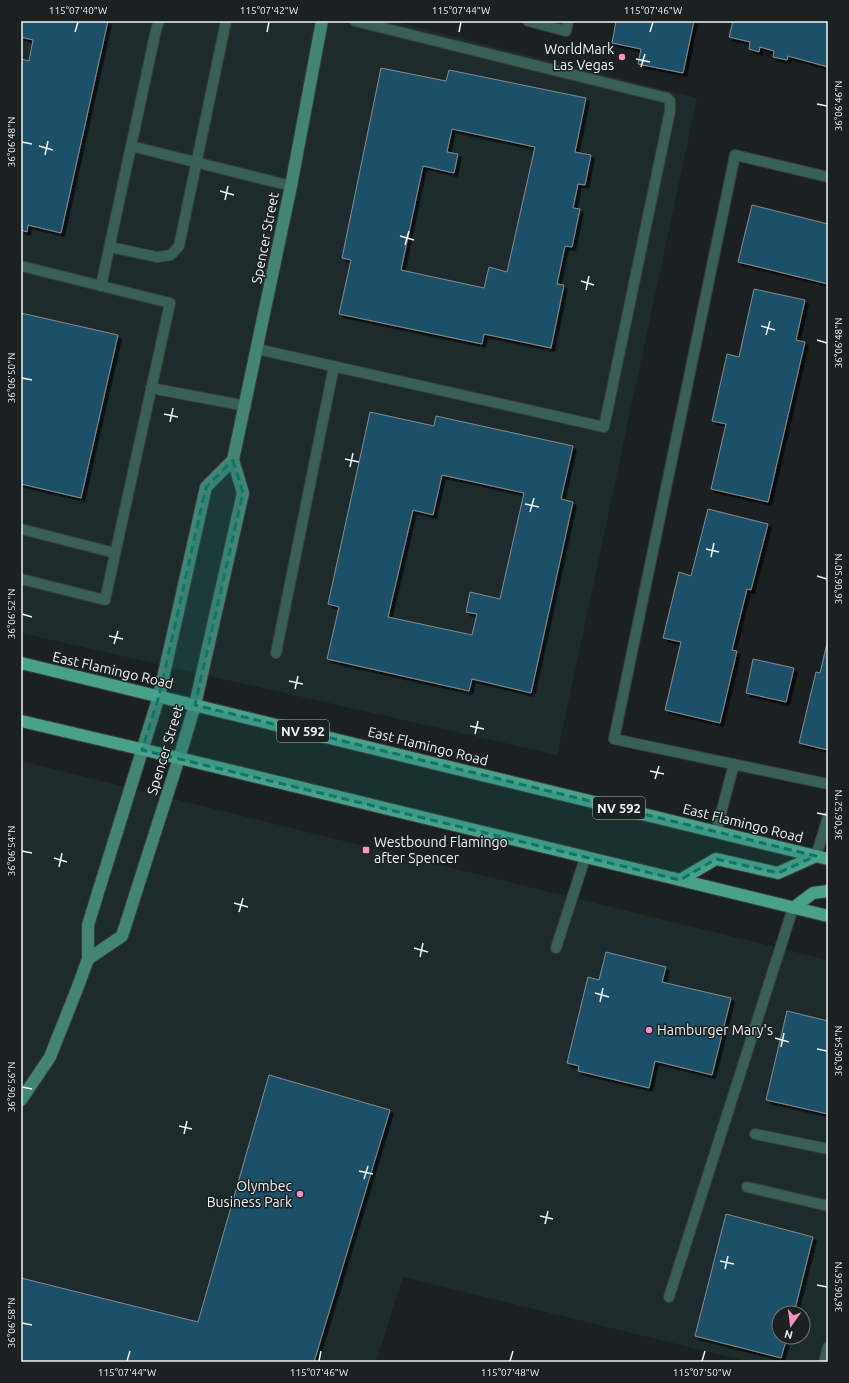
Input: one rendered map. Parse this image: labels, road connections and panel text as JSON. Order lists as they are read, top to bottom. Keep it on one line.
{"streets":{"main road":["East Flamingo Road","NV 592"],"street":["Spencer Street"]},"crossings":[["Spencer Street","East Flamingo Road"]],"places":{"other":["WorldMark Las Vegas","Hamburger Mary's","Olymbec Business Park"],"transit":["Westbound Flamingo after Spencer"]},"north":"bottom","coordinates":["115°07'40\"W","115°07'42\"W","115°07'44\"W","115°07'46\"W","36°06'46\"N","36°06'48\"N","36°06'50\"N","36°06'52\"N","36°06'54\"N","36°06'56\"N","36°06'58\"N","115°07'48\"W","115°07'50\"W"]}
